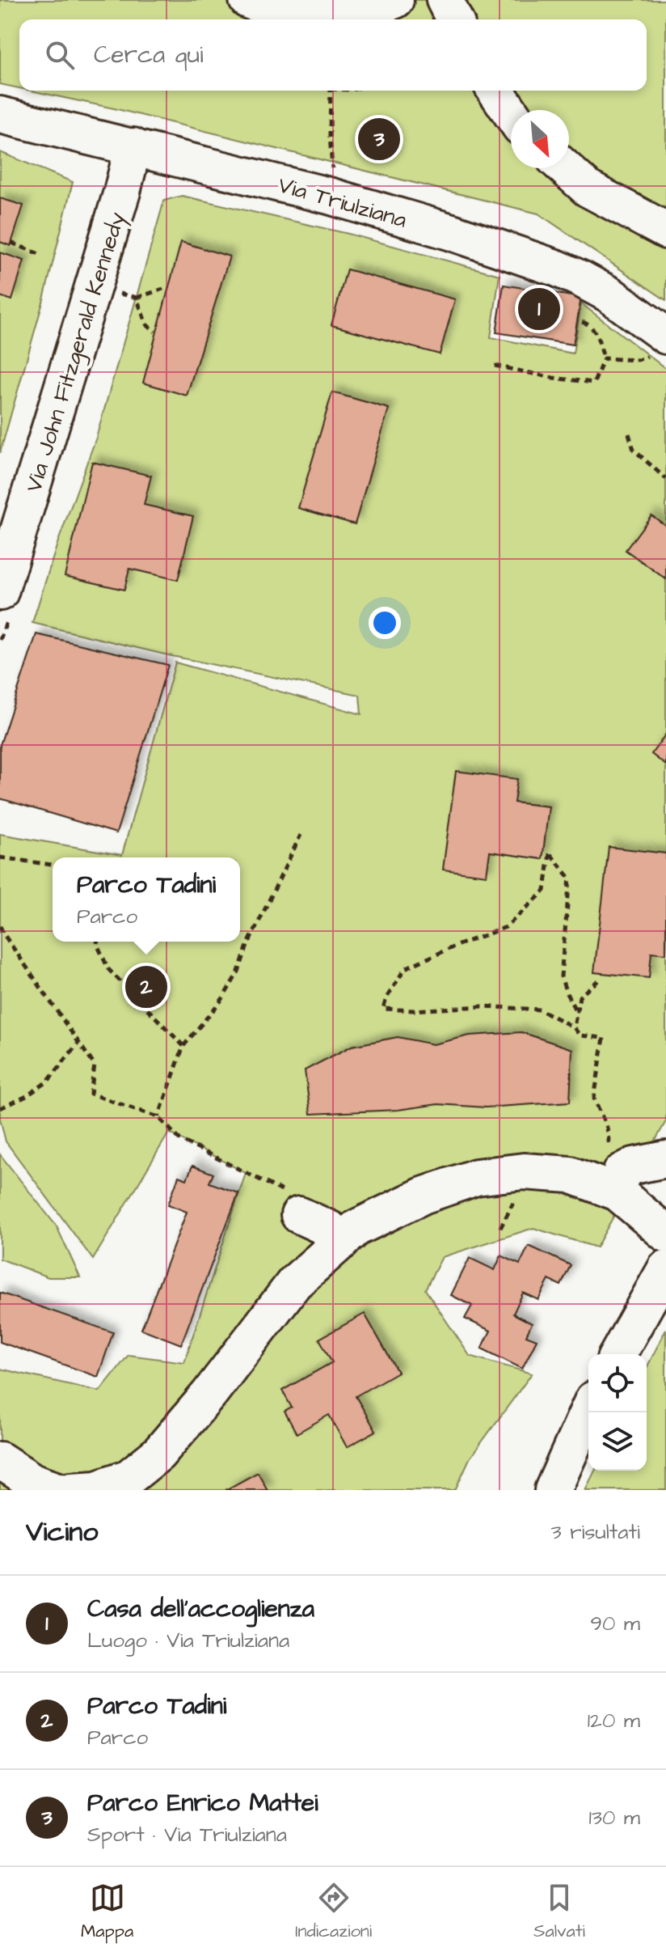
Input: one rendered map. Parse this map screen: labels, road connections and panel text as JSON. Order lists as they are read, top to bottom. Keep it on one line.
{"streets":{"street":["Via Triulziana","Via John Fitzgerald Kennedy"]},"crossings":[["Via Triulziana","Via John Fitzgerald Kennedy"]],"north":"bottom right","page":{"search":"Cerca qui","pins":["3","1","2"],"popup":["Parco Tadini","Parco"],"heading":["Vicino","3 risultati"],"list":[{"mark":"1","name":"Casa dell'accoglienza","note":"Luogo · Via Triulziana","value":"90 m"},{"mark":"2","name":"Parco Tadini","note":"Parco","value":"120 m"},{"mark":"3","name":"Parco Enrico Mattei","note":"Sport · Via Triulziana","value":"130 m"}],"nav":["Mappa","Indicazioni","Salvati"]}}
